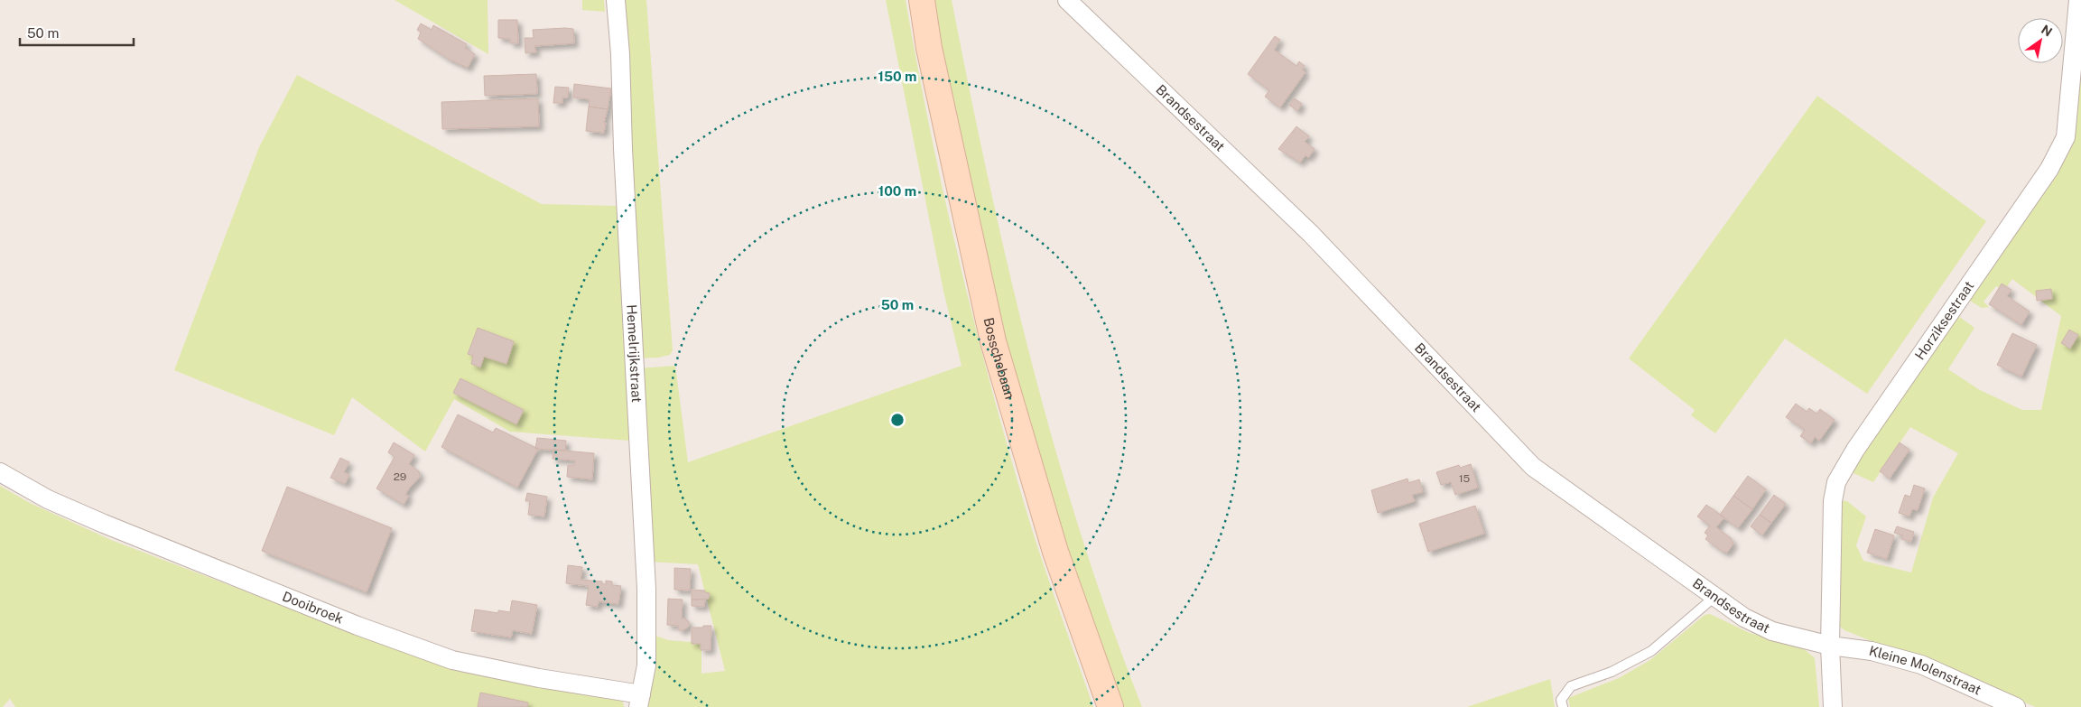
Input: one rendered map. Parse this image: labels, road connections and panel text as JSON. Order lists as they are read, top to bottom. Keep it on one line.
{"streets":{"main road":["Bosschebaan"],"street":["Brandsestraat","Horziksestraat","Hemelrijkstraat","Dooibroek","Kleine Molenstraat"]},"crossings":[["Brandsestraat","Horziksestraat"],["Brandsestraat","Kleine Molenstraat"],["Horziksestraat","Kleine Molenstraat"],["Hemelrijkstraat","Dooibroek"]],"house_numbers":["29","15"],"scale_bar":"50 m","north":"top right","rings":["150 m","100 m","50 m"]}
